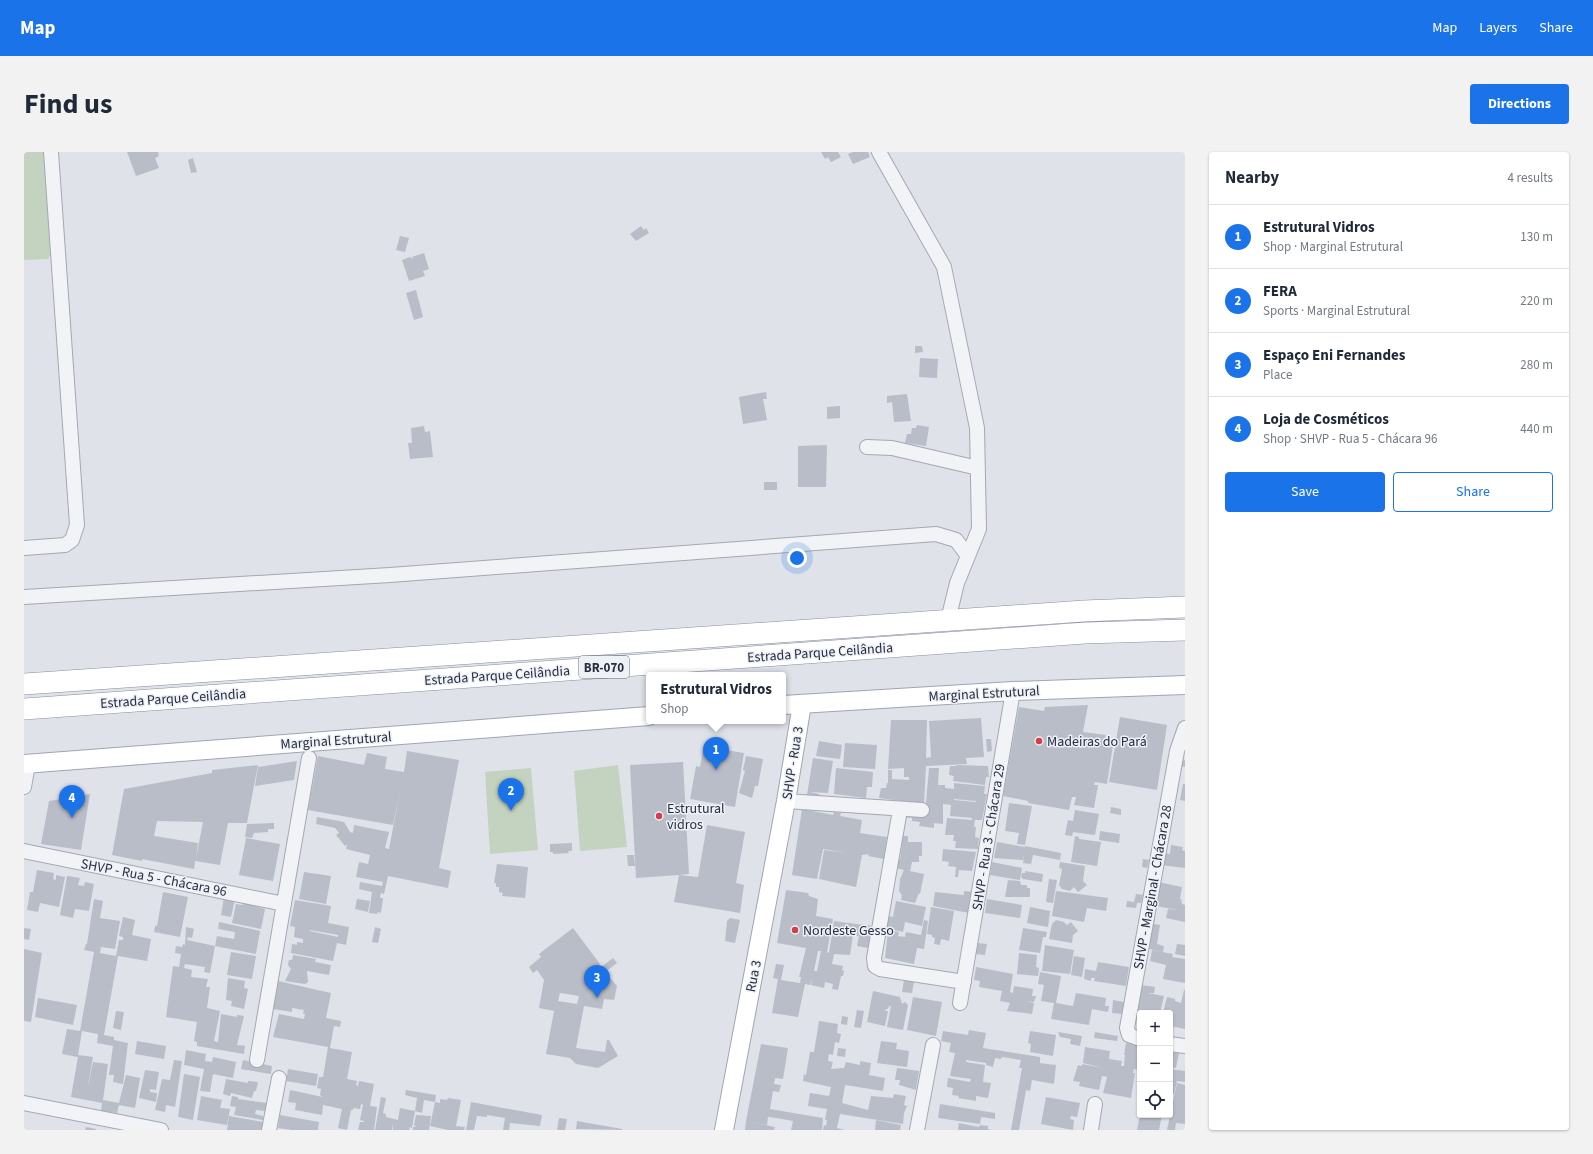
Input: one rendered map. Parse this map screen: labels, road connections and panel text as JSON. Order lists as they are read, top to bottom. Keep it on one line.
{"streets":{"highway":["Estrada Parque Ceilândia","BR-070"],"main road":["Marginal Estrutural","SHVP - Rua 3","Rua 3"],"street":["SHVP - Rua 3 - Chácara 29","SHVP - Rua 5 - Chácara 96","SHVP - Marginal - Chácara 28"]},"crossings":[["Marginal Estrutural","SHVP - Rua 3"],["Marginal Estrutural","SHVP - Rua 3 - Chácara 29"],["SHVP - Rua 3","Rua 3"]],"places":["Madeiras do Pará","Estrutural vidros","Nordeste Gesso"],"page":{"header":"Map","nav":["Map","Layers","Share"],"title":"Find us","buttons":["Directions",["Save","Share"]],"heading":["Nearby","4 results"],"list":[{"mark":"1","name":"Estrutural Vidros","note":"Shop · Marginal Estrutural","value":"130 m"},{"mark":"2","name":"FERA","note":"Sports · Marginal Estrutural","value":"220 m"},{"mark":"3","name":"Espaço Eni Fernandes","note":"Place","value":"280 m"},{"mark":"4","name":"Loja de Cosméticos","note":"Shop · SHVP - Rua 5 - Chácara 96","value":"440 m"}],"popup":["Estrutural Vidros","Shop"],"pins":["1","2","4","3"],"map_buttons":["+","−"]}}
